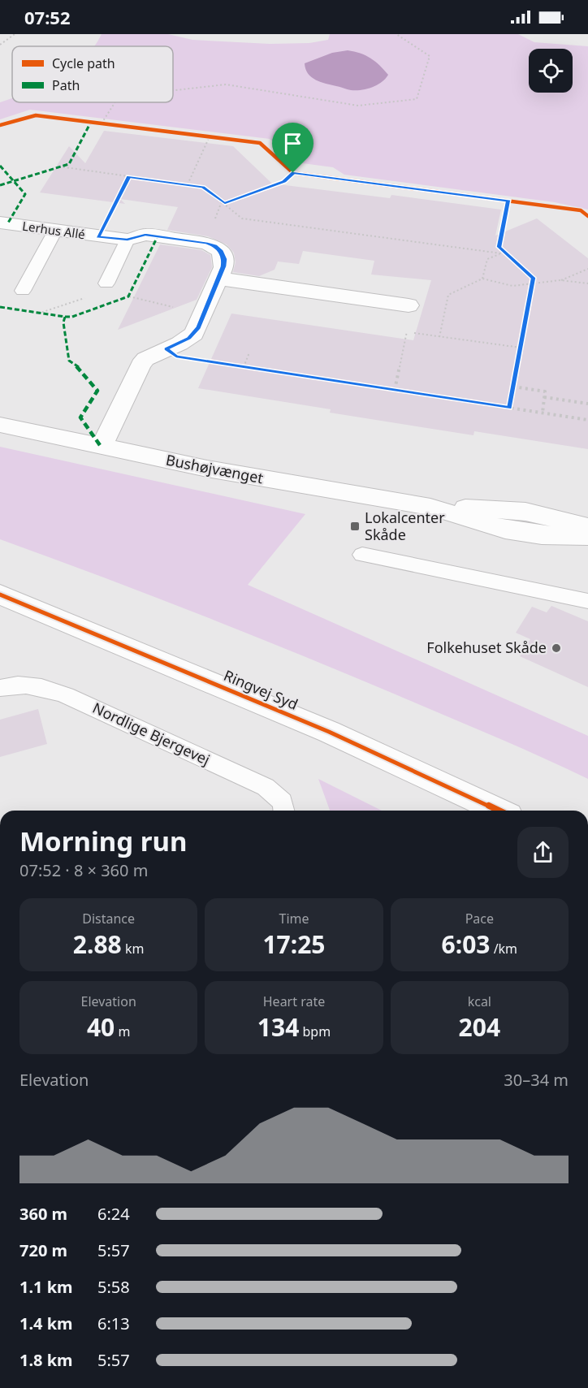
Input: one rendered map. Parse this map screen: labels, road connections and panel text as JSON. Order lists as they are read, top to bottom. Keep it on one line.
{"streets":{"street":["Lerhus Allé","Bushøjvænget","Ringvej Syd"],"lane":["Nordlige Bjergevej"]},"crossings":[["Lerhus Allé","Bushøjvænget"]],"places":{"transit":["Lokalcenter Skåde"],"other":["Folkehuset Skåde"]},"legend":["Cycle path","Path"],"page":{"status":"07:52","heading":["Morning run","07:52 · 8 × 360 m"],"stats":[["Distance","2.88 km"],["Time","17:25"],["Pace","6:03 /km"],["Elevation","40 m"],["Heart rate","134 bpm"],["kcal","204"]],"chart":["Elevation","30–34 m"],"list":[{"name":"360 m","note":"6:24"},{"name":"720 m","note":"5:57"},{"name":"1.1 km","note":"5:58"},{"name":"1.4 km","note":"6:13"},{"name":"1.8 km","note":"5:57"}]}}
